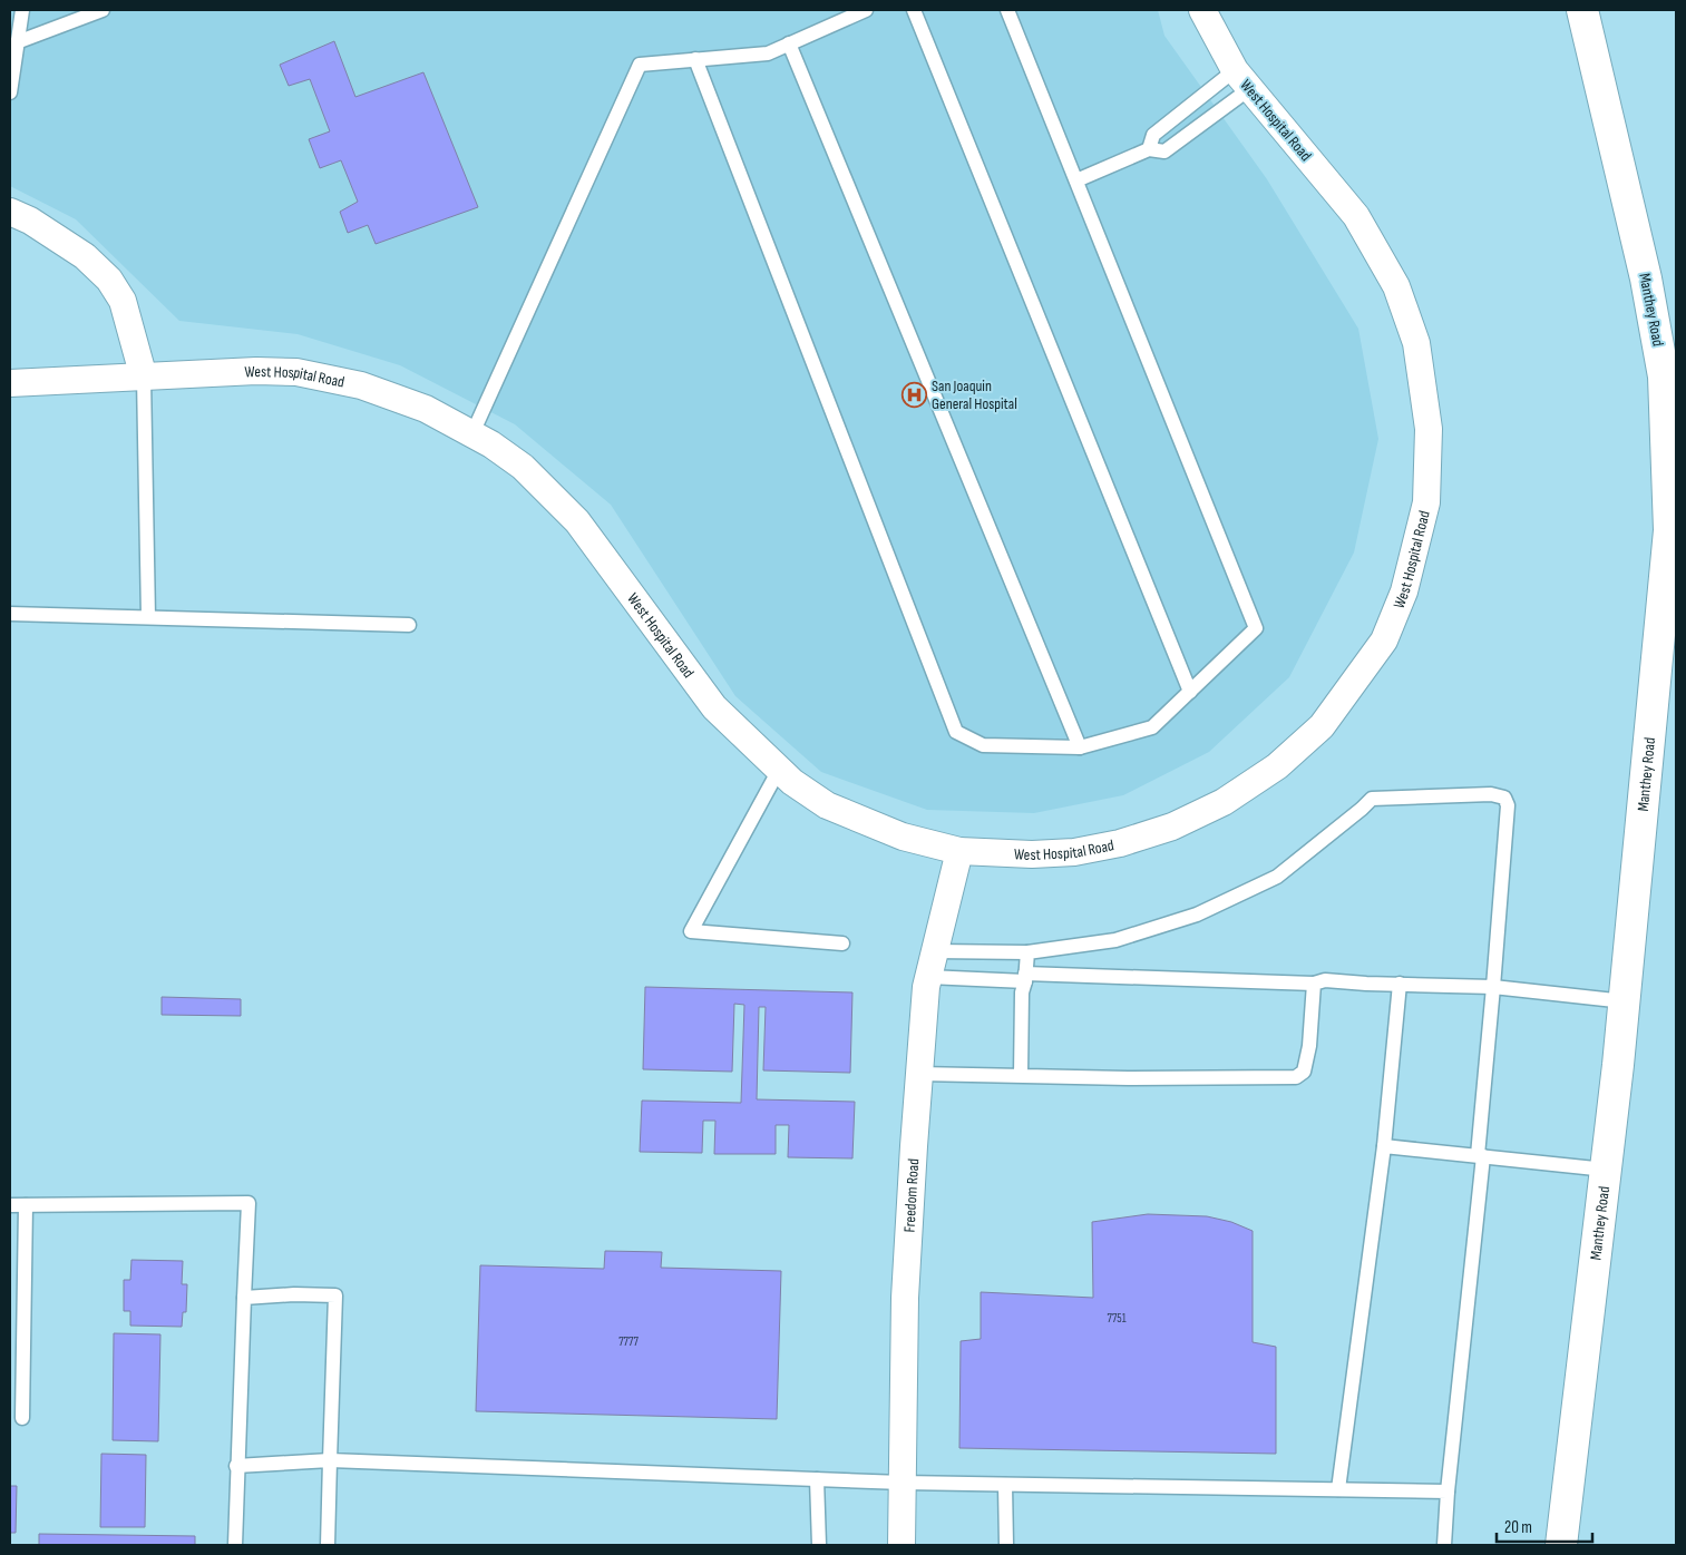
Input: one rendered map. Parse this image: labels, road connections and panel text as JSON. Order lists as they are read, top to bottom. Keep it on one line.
{"streets":{"street":["West Hospital Road","Manthey Road","Freedom Road"]},"crossings":[["West Hospital Road","Freedom Road"]],"places":{"hospital":["San Joaquin General Hospital"]},"house_numbers":["7751","7777"],"scale_bar":"20 m"}
